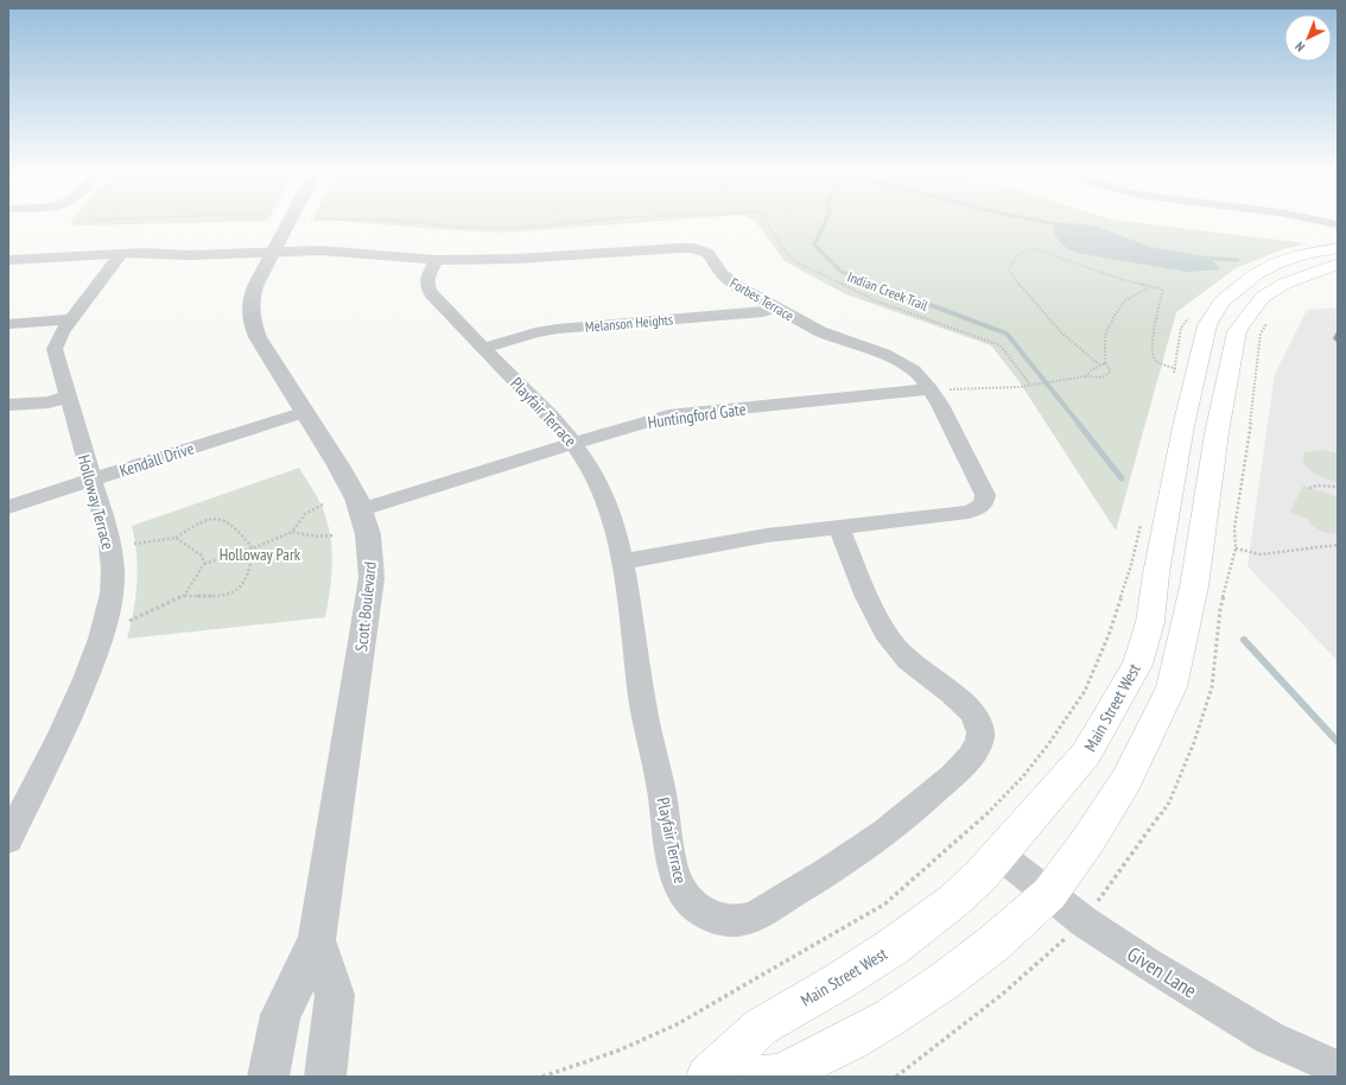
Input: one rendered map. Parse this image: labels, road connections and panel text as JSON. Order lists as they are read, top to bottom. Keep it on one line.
{"streets":{"main road":["Main Street West"],"street":["Forbes Terrace","Melanson Heights","Playfair Terrace","Huntingford Gate","Kendall Drive","Holloway Terrace","Scott Boulevard","Given Lane"],"path":["Indian Creek Trail"]},"crossings":[["Forbes Terrace","Melanson Heights"],["Forbes Terrace","Playfair Terrace"],["Forbes Terrace","Huntingford Gate"],["Forbes Terrace","Holloway Terrace"],["Forbes Terrace","Scott Boulevard"],["Melanson Heights","Playfair Terrace"],["Playfair Terrace","Huntingford Gate"],["Huntingford Gate","Scott Boulevard"],["Kendall Drive","Holloway Terrace"],["Kendall Drive","Scott Boulevard"],["Main Street West","Given Lane"]],"parks":["Holloway Park"],"north":"bottom left"}
